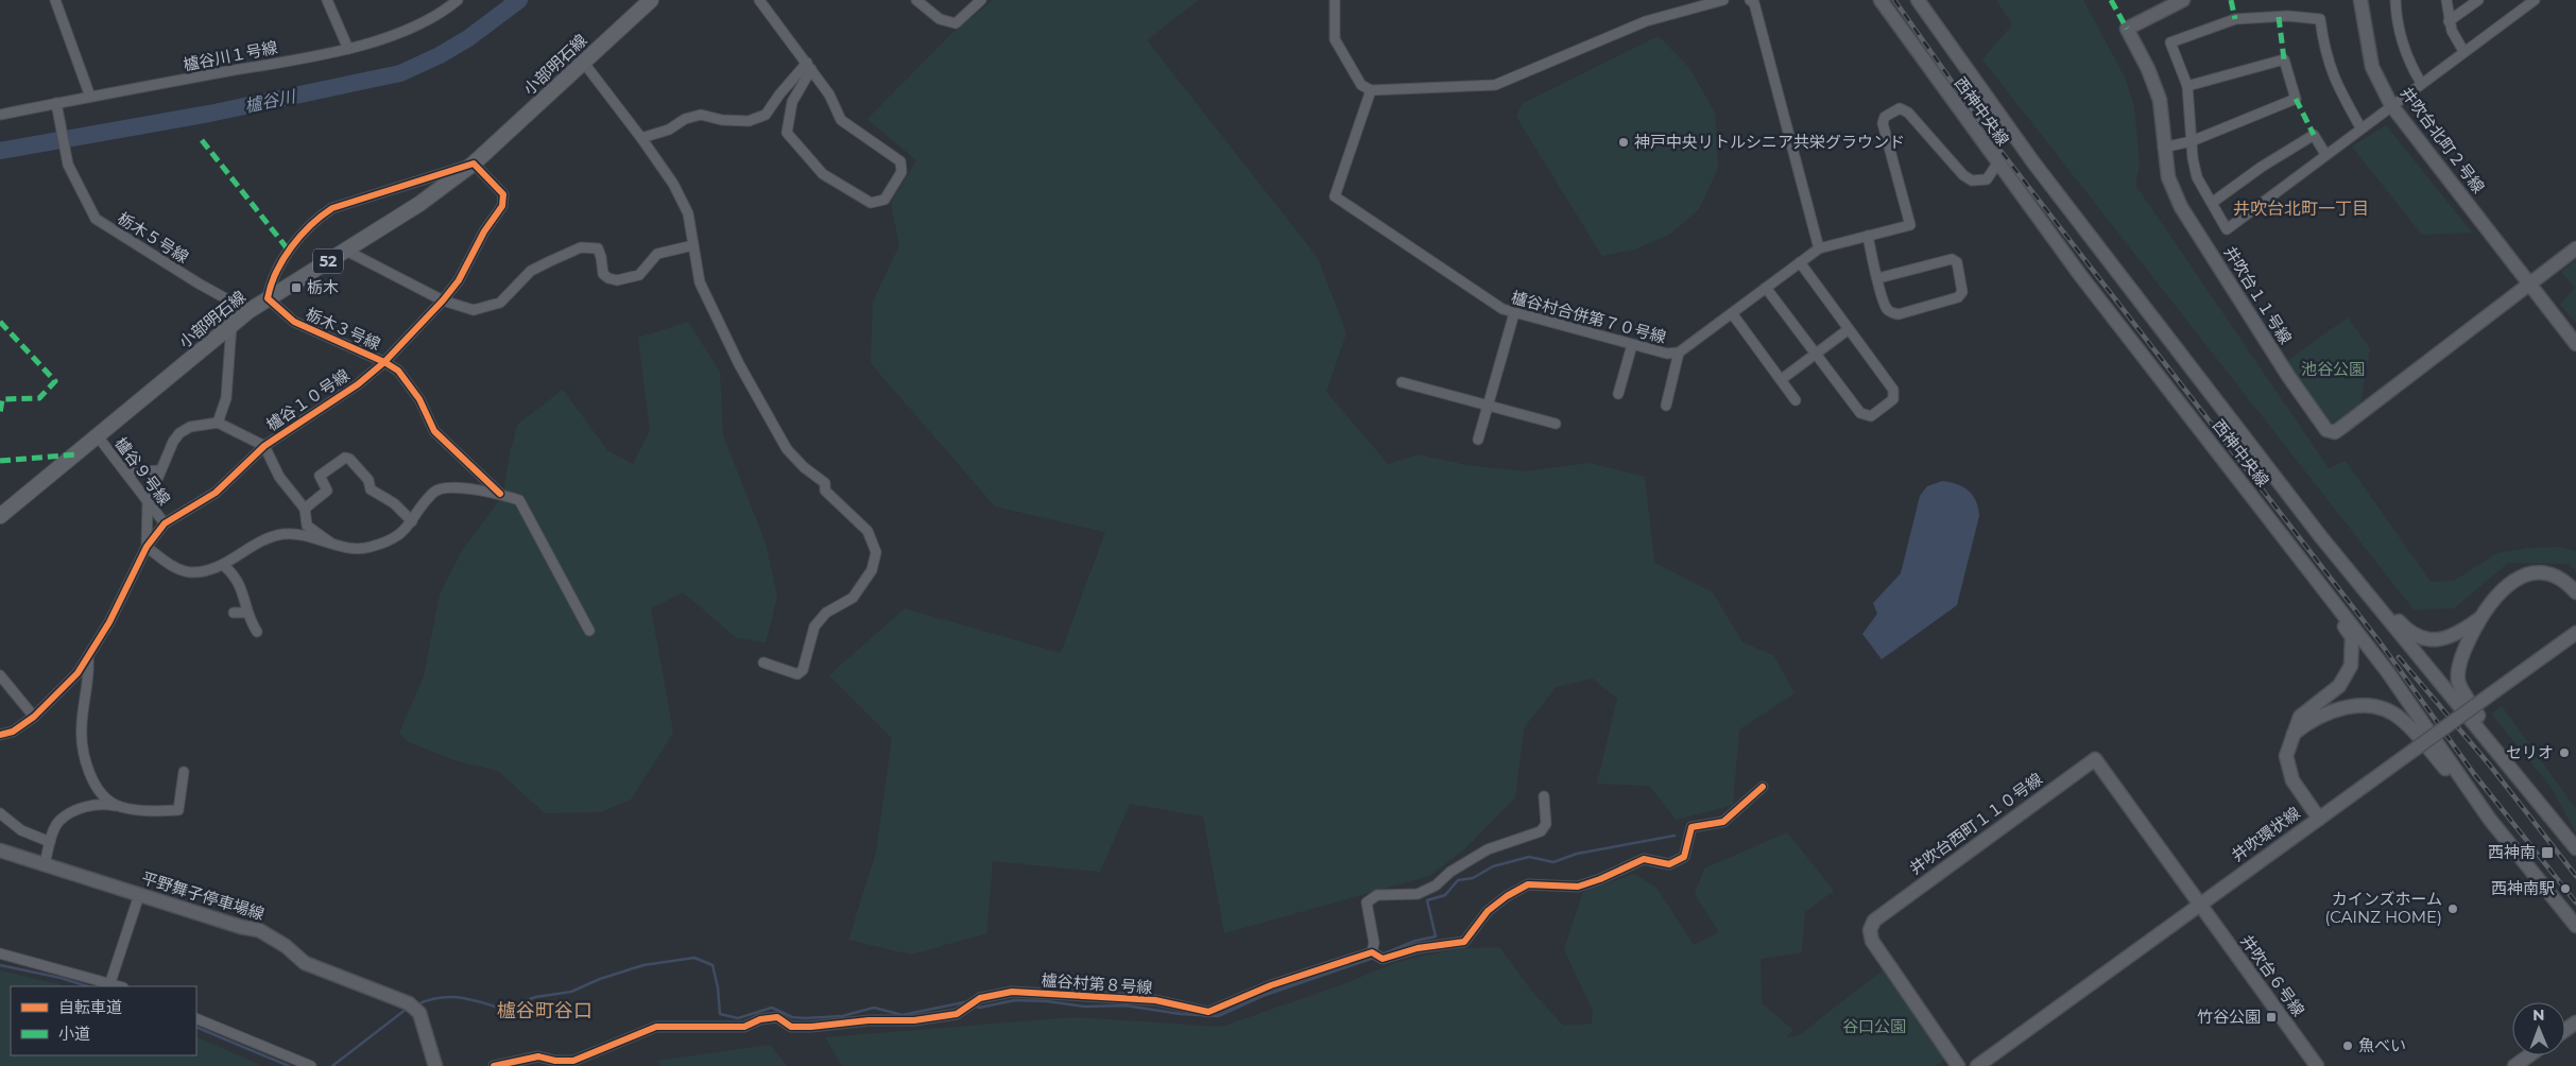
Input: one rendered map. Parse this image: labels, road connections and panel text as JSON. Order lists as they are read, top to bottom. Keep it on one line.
{"streets":{"main road":["小部明石線","52"],"street":["櫨谷川１号線","西神中央線","井吹台北町２号線","栃木５号線","井吹台１１号線","櫨谷村合併第７０号線","栃木３号線","櫨谷１０号線","櫨谷９号線","井吹台西町１１０号線","井吹環状線","平野舞子停車場線","井吹台６号線","櫨谷村第８号線"]},"crossings":[["櫨谷川１号線","栃木５号線"],["小部明石線","栃木５号線"],["小部明石線","栃木３号線"],["小部明石線","櫨谷１０号線"],["小部明石線","櫨谷９号線"],["井吹台北町２号線","井吹台１１号線"],["栃木３号線","櫨谷１０号線"],["櫨谷１０号線","櫨谷９号線"],["井吹台西町１１０号線","井吹環状線"],["井吹台西町１１０号線","井吹台６号線"],["井吹環状線","井吹台６号線"]],"districts":["井吹台北町一丁目","櫨谷町谷口"],"water":["櫨谷川"],"parks":["池谷公園","谷口公園"],"places":{"other":["神戸中央リトルシニア共栄グラウンド","セリオ","西神南駅","カインズホーム (CAINZ HOME)","魚べい"],"transit":["栃木","西神南","竹谷公園"]},"legend":["自転車道","小道"],"north":"top"}
